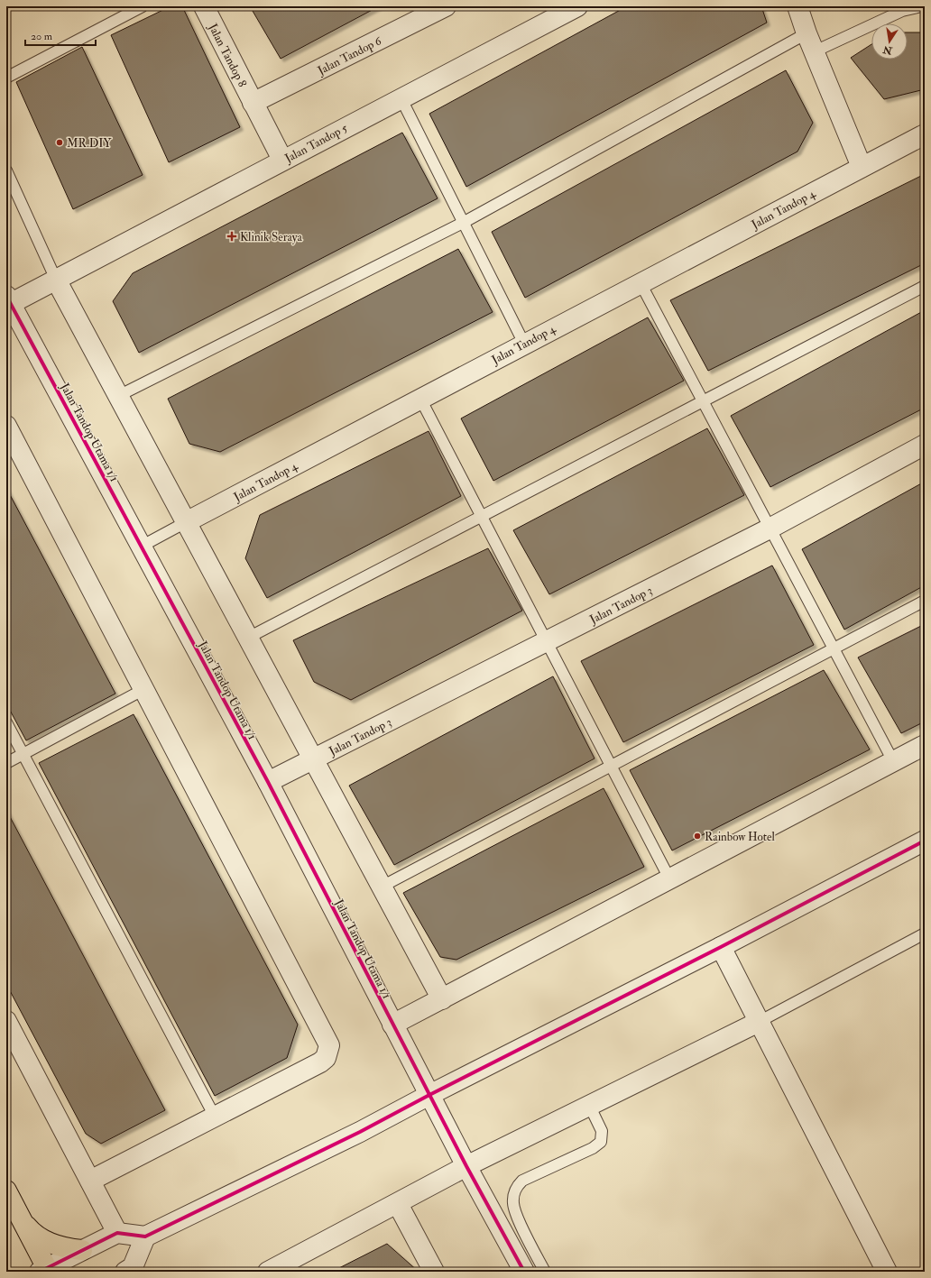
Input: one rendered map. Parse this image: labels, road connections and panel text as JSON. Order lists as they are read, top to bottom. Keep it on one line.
{"streets":{"street":["Jalan Tandop 8","Jalan Tandop 6","Jalan Tandop 5","Jalan Tandop 4","Jalan Tandop Utama 1/1","Jalan Tandop 3"]},"crossings":[["Jalan Tandop 8","Jalan Tandop 6"],["Jalan Tandop 8","Jalan Tandop 5"],["Jalan Tandop 5","Jalan Tandop Utama 1/1"],["Jalan Tandop Utama 1/1","Jalan Tandop 3"]],"places":{"other":["MR.DIY","Rainbow Hotel"],"health":["Klinik Seraya"]},"scale_bar":"20 m","north":"bottom"}
